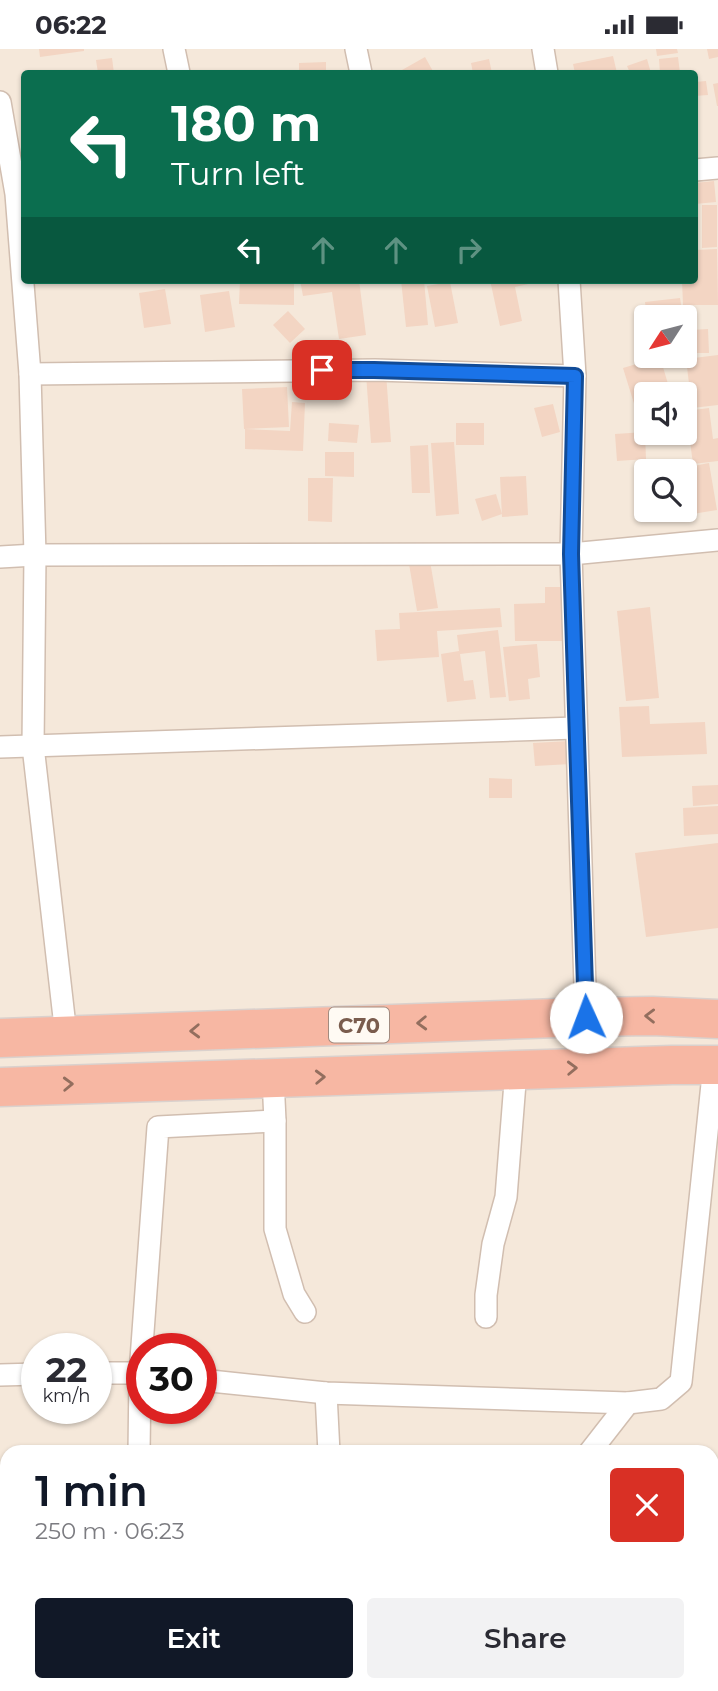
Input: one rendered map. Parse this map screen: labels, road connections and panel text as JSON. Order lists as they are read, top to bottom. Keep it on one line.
{"streets":{"highway":["C70"]},"north":"bottom left","page":{"status":"06:22","turn":["180 m","Turn left"],"speed":"22 km/h","limit":"30","heading":["1 min","250 m · 06:23"],"buttons":["Exit","Share"]}}
